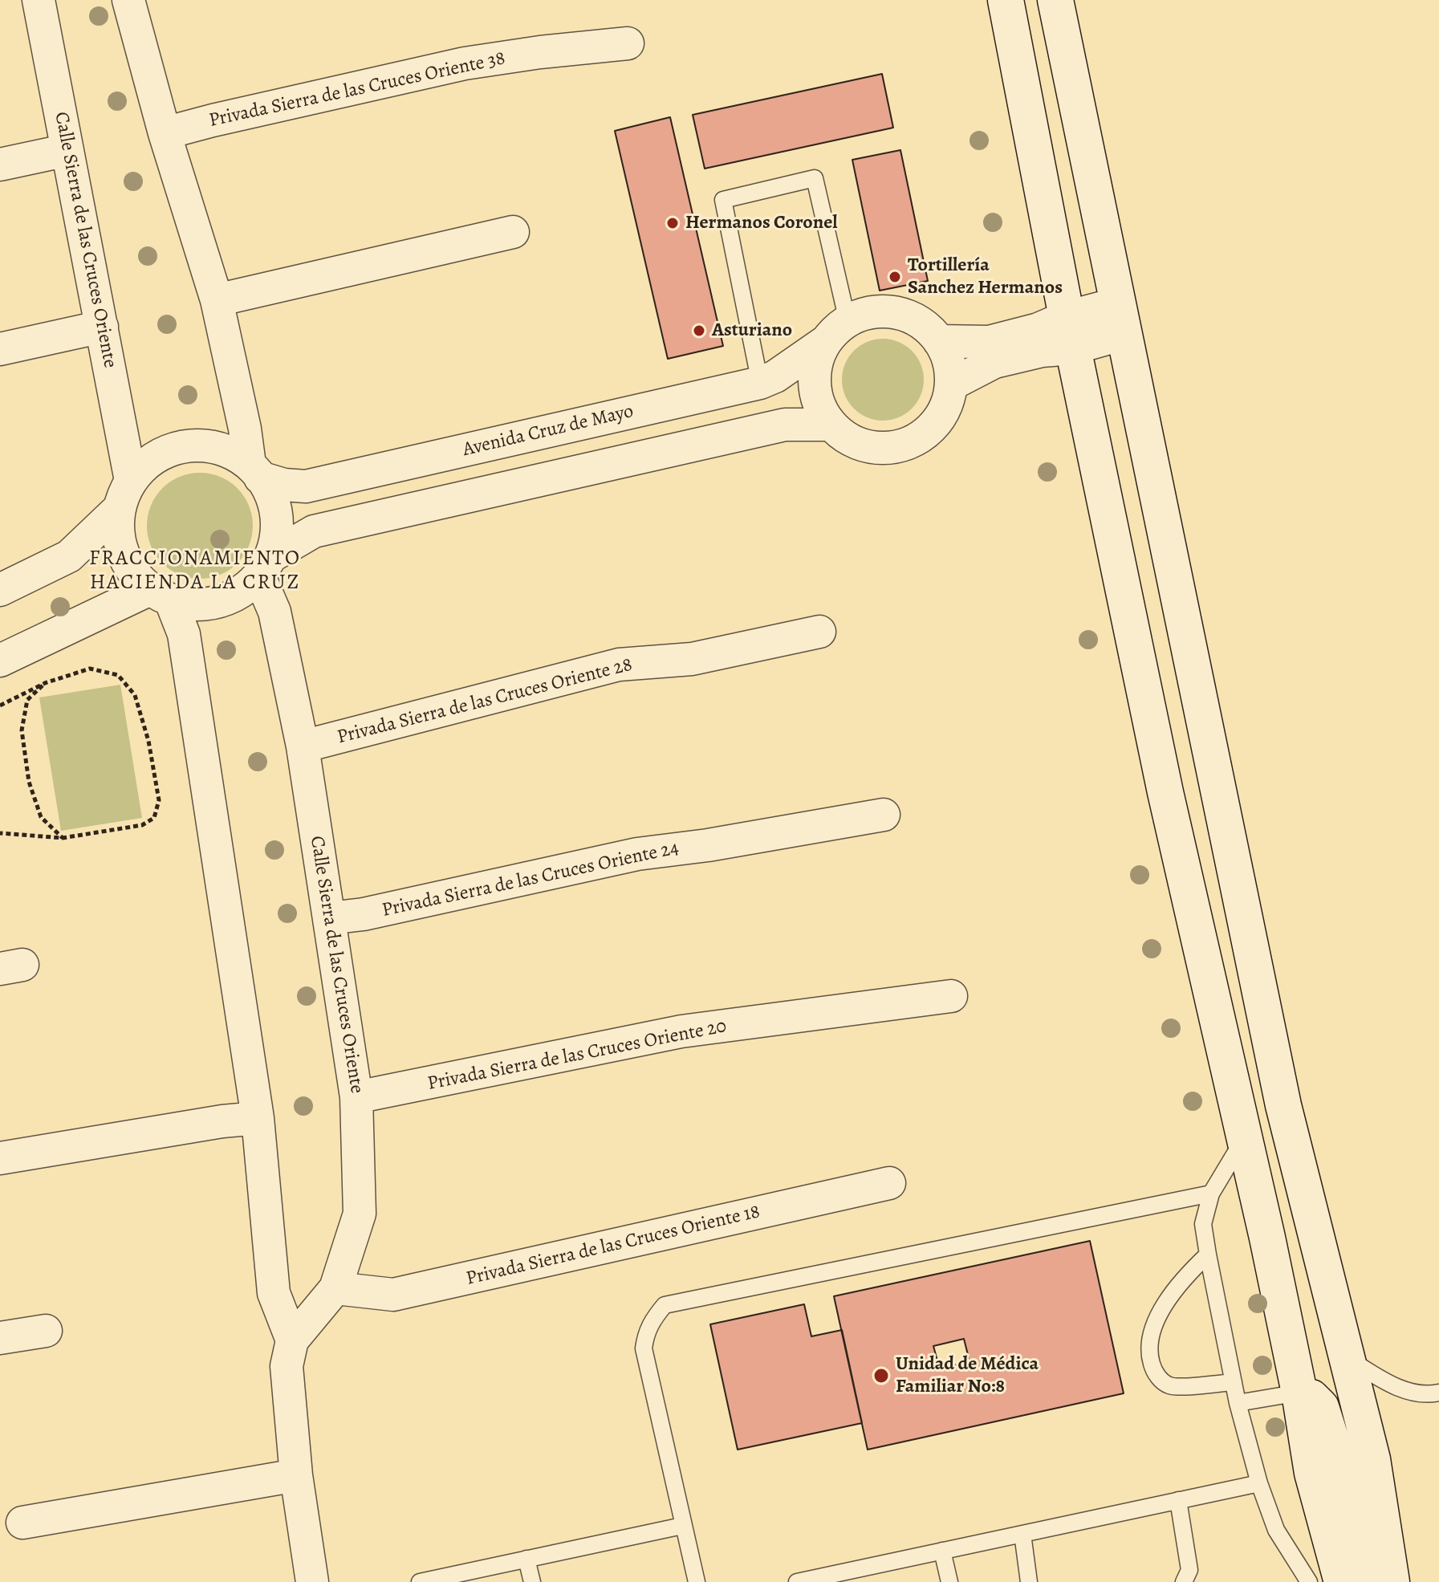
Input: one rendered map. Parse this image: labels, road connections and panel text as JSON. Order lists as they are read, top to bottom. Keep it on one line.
{"streets":{"street":["Privada Sierra de las Cruces Oriente 38","Calle Sierra de las Cruces Oriente","Avenida Cruz de Mayo","Privada Sierra de las Cruces Oriente 28","Privada Sierra de las Cruces Oriente 24","Privada Sierra de las Cruces Oriente 20","Privada Sierra de las Cruces Oriente 18"]},"crossings":[["Calle Sierra de las Cruces Oriente","Avenida Cruz de Mayo"],["Calle Sierra de las Cruces Oriente","Privada Sierra de las Cruces Oriente 28"],["Calle Sierra de las Cruces Oriente","Privada Sierra de las Cruces Oriente 24"],["Calle Sierra de las Cruces Oriente","Privada Sierra de las Cruces Oriente 20"],["Calle Sierra de las Cruces Oriente","Privada Sierra de las Cruces Oriente 18"]],"districts":["FRACCIONAMIENTO HACIENDA LA CRUZ"],"places":["Hermanos Coronel","Tortillería Sanchez Hermanos","Asturiano","Unidad de Médica Familiar No:8"]}
